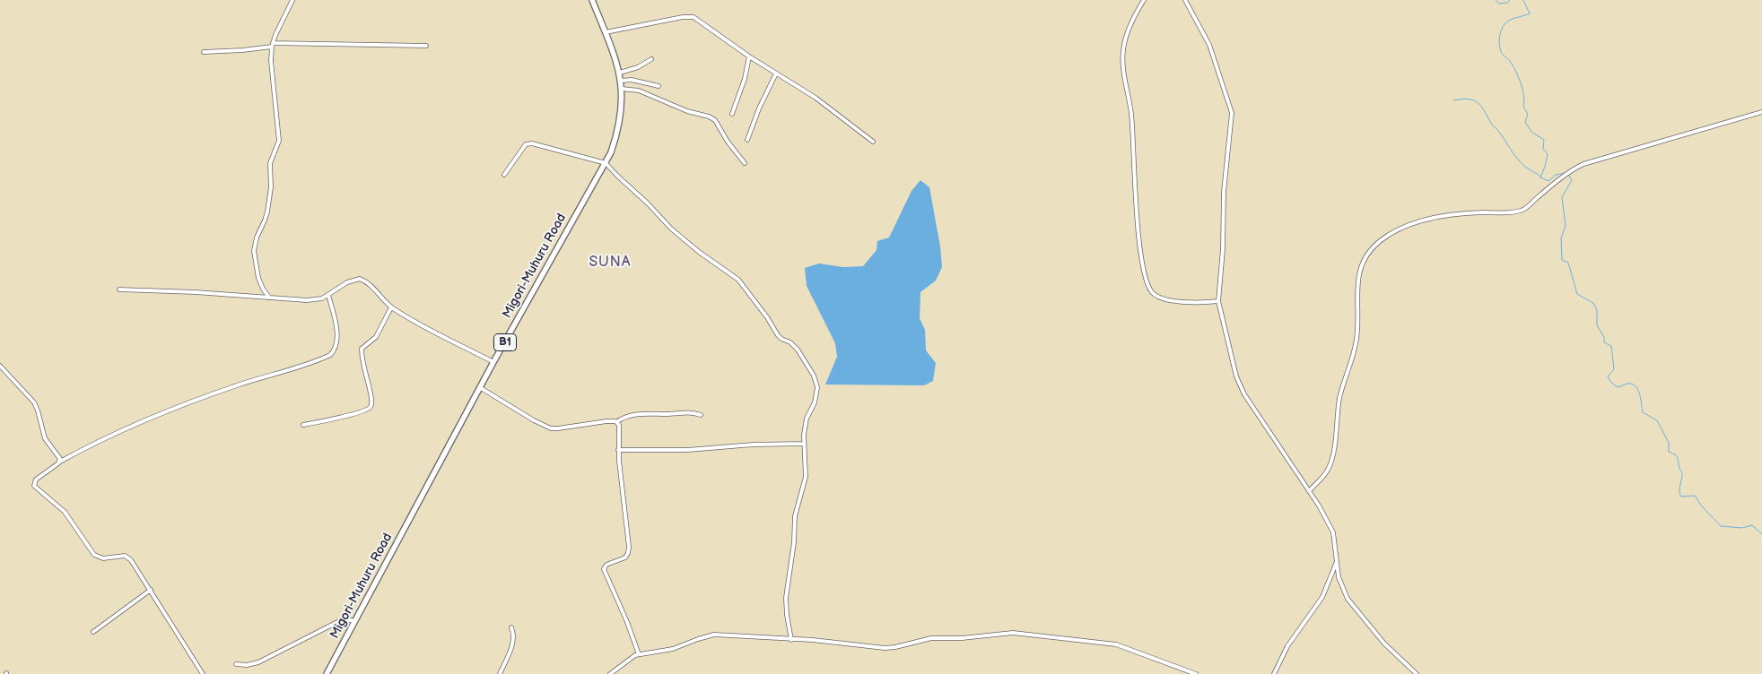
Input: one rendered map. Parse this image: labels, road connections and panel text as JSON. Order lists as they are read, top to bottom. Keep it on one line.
{"streets":{"highway":["Migori-Muhuru Road","B1"]},"districts":["SUNA"]}
